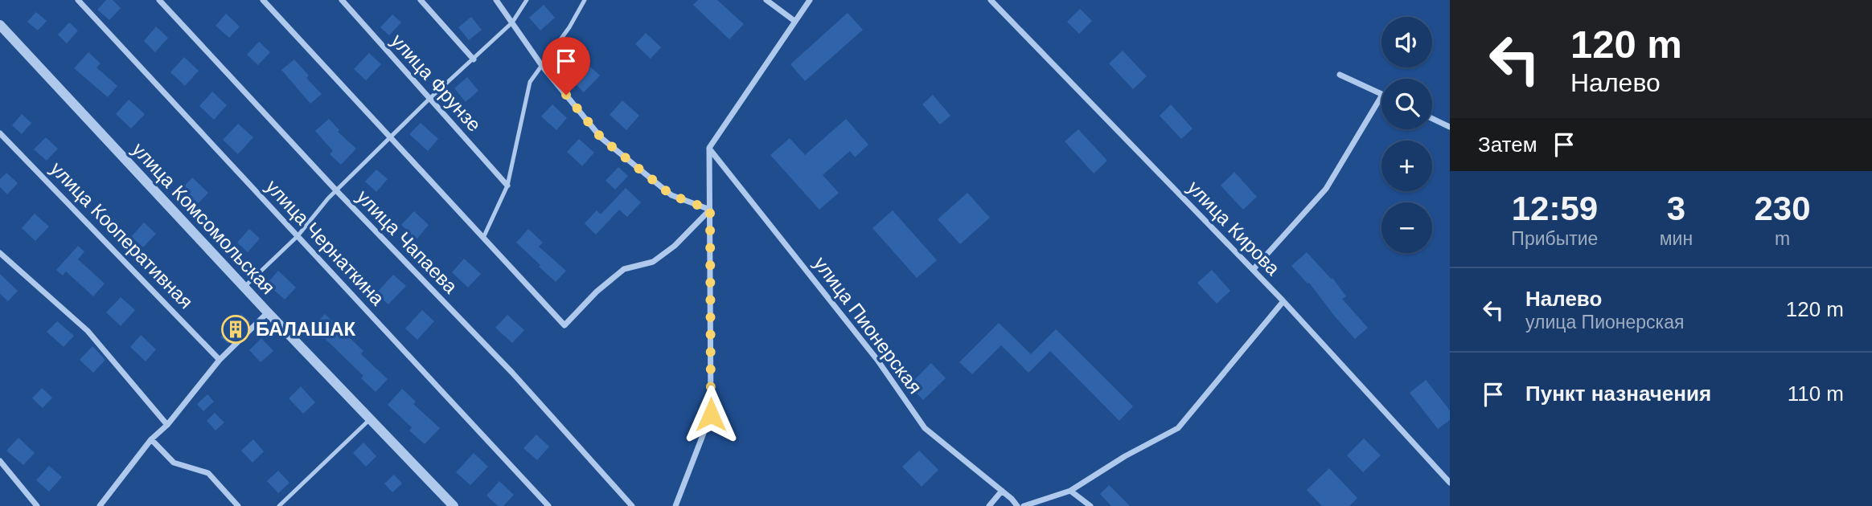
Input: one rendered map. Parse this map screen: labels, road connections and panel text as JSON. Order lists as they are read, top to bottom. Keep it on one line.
{"streets":{"street":["улица Фрунзе","улица Комсомольская","улица Кирова","улица Кооперативная","улица Чапаева","улица Чернаткина","улица Пионерская"]},"places":{"building":["БАЛАШАК"]},"page":{"turn":["120 m","Налево"],"map_buttons":["+","−"],"then":"Затем","eta":["12:59","Прибытие","3","мин","230","m"],"list":[{"name":"Налево","note":"улица Пионерская","value":"120 m"},{"name":"Пункт назначения","value":"110 m"}]}}
